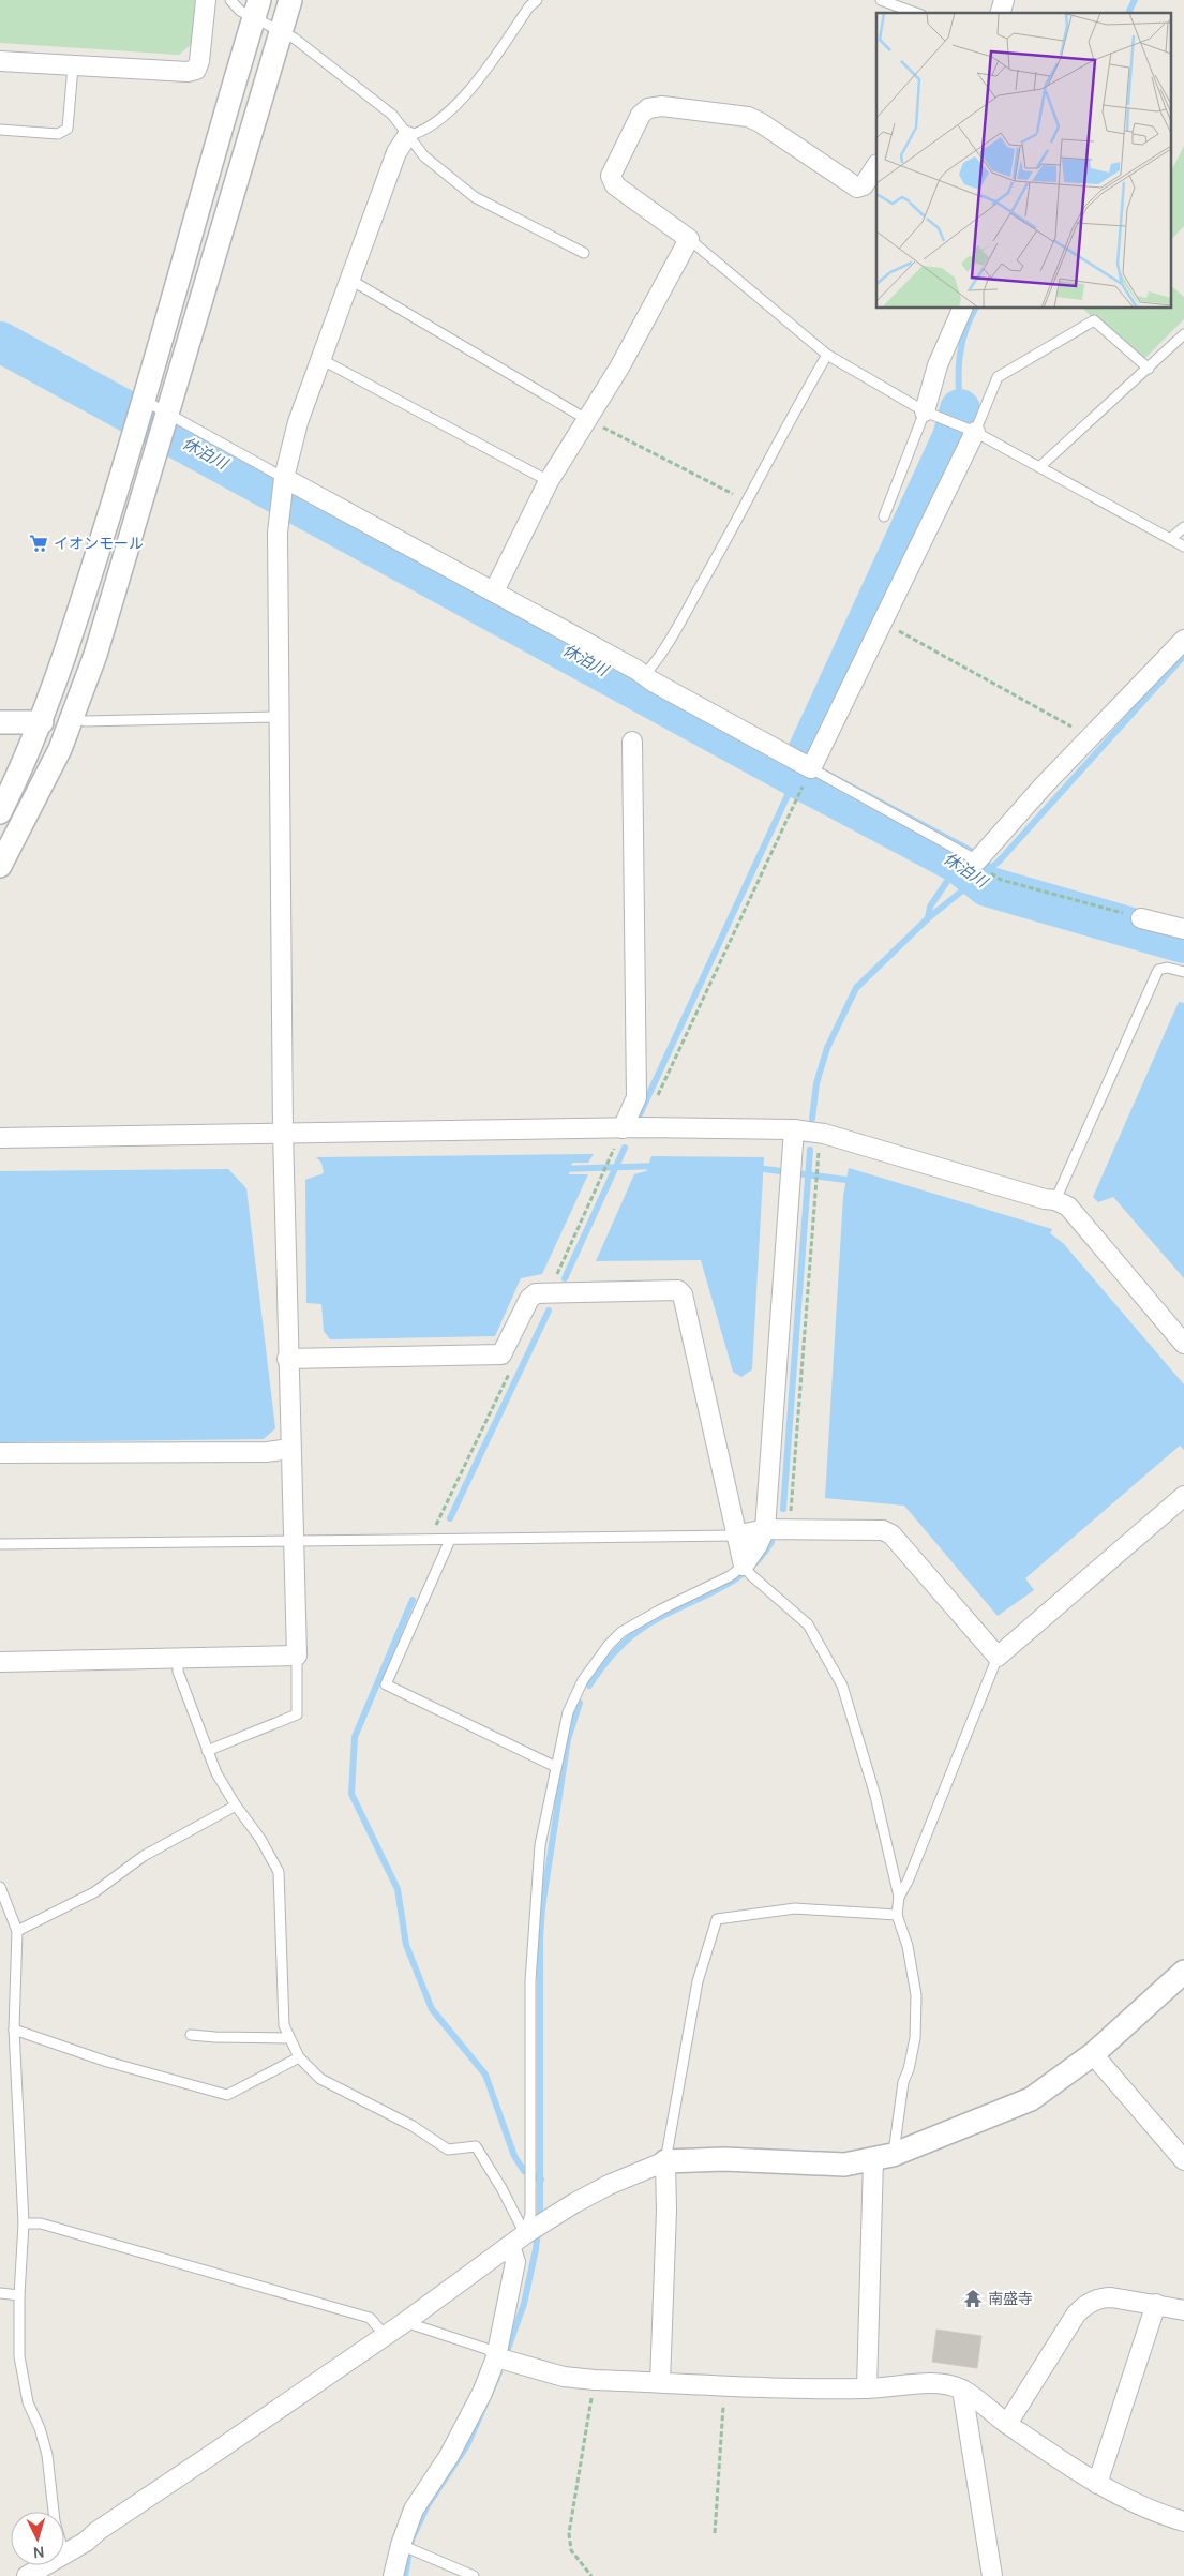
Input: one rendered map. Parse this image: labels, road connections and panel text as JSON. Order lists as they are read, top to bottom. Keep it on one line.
{"water":["休泊川"],"places":{"supermarket":["イオンモール"],"temple":["南盛寺"]},"north":"bottom"}
